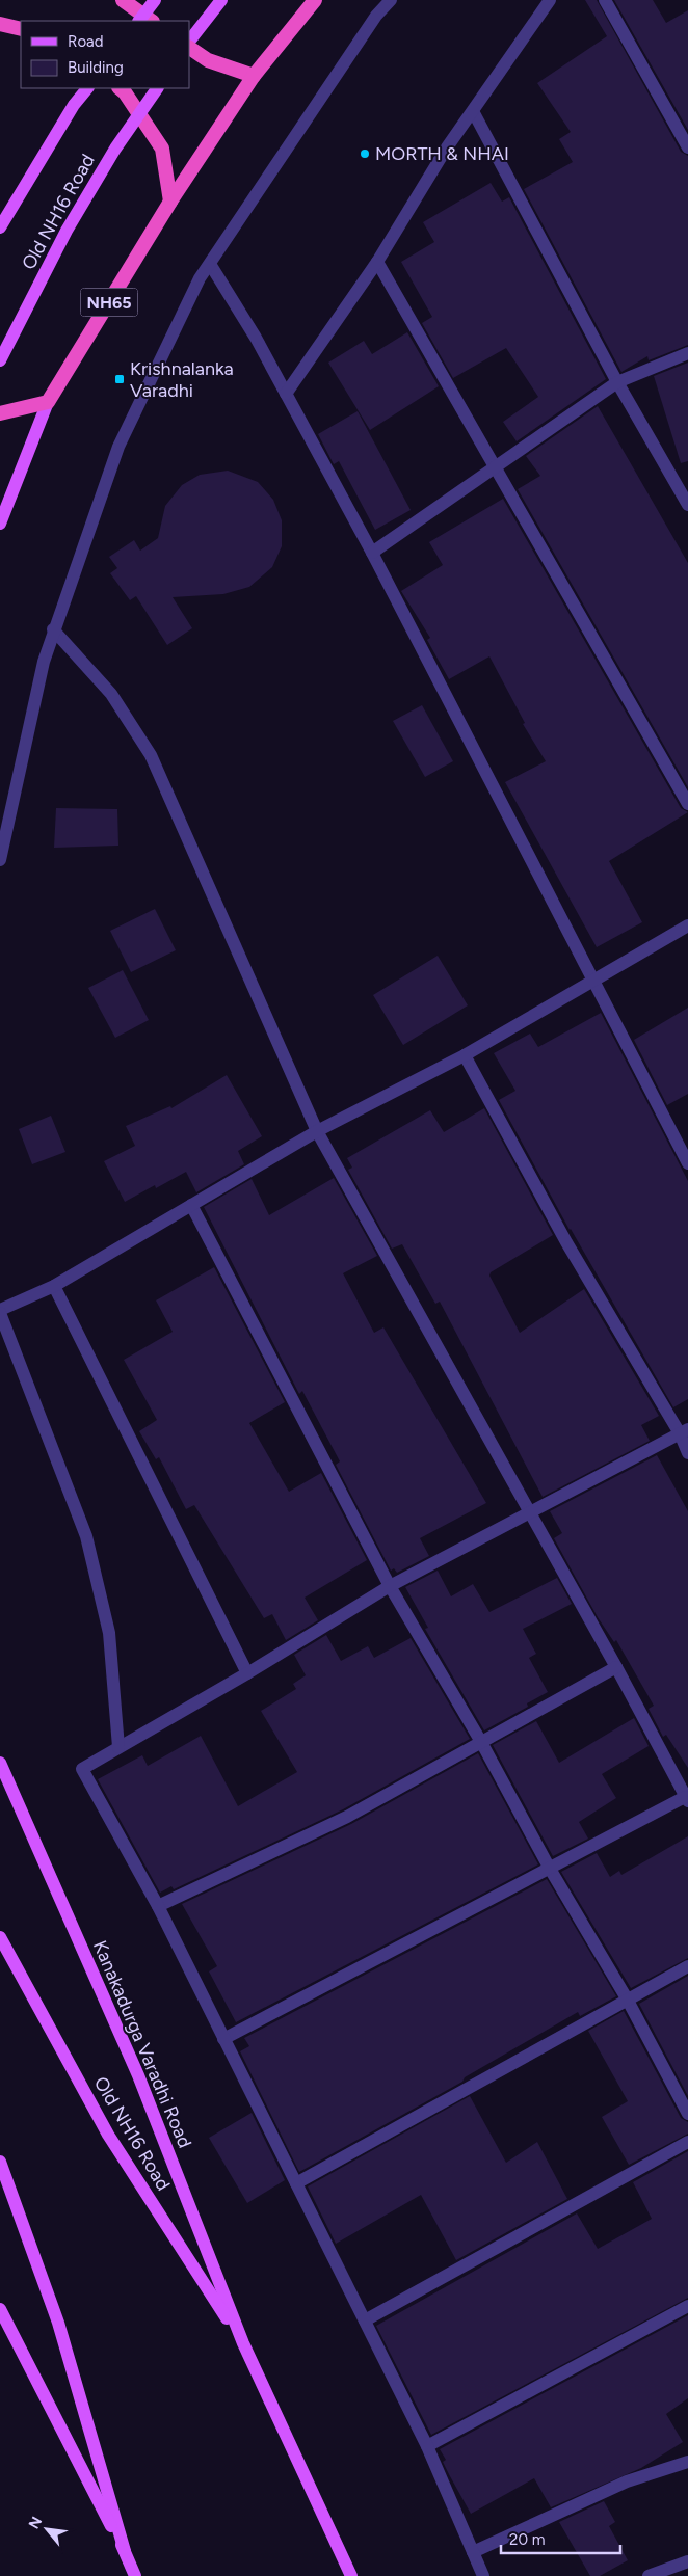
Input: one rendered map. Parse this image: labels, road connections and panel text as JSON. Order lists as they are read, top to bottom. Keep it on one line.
{"streets":{"highway":["NH65"],"main road":["Old NH16 Road","Kanakadurga Varadhi Road"]},"crossings":[["Old NH16 Road","Kanakadurga Varadhi Road"]],"places":{"other":["MORTH & NHAI"],"transit":["Krishnalanka Varadhi"]},"legend":["Road","Building"],"scale_bar":"20 m","north":"top left"}
